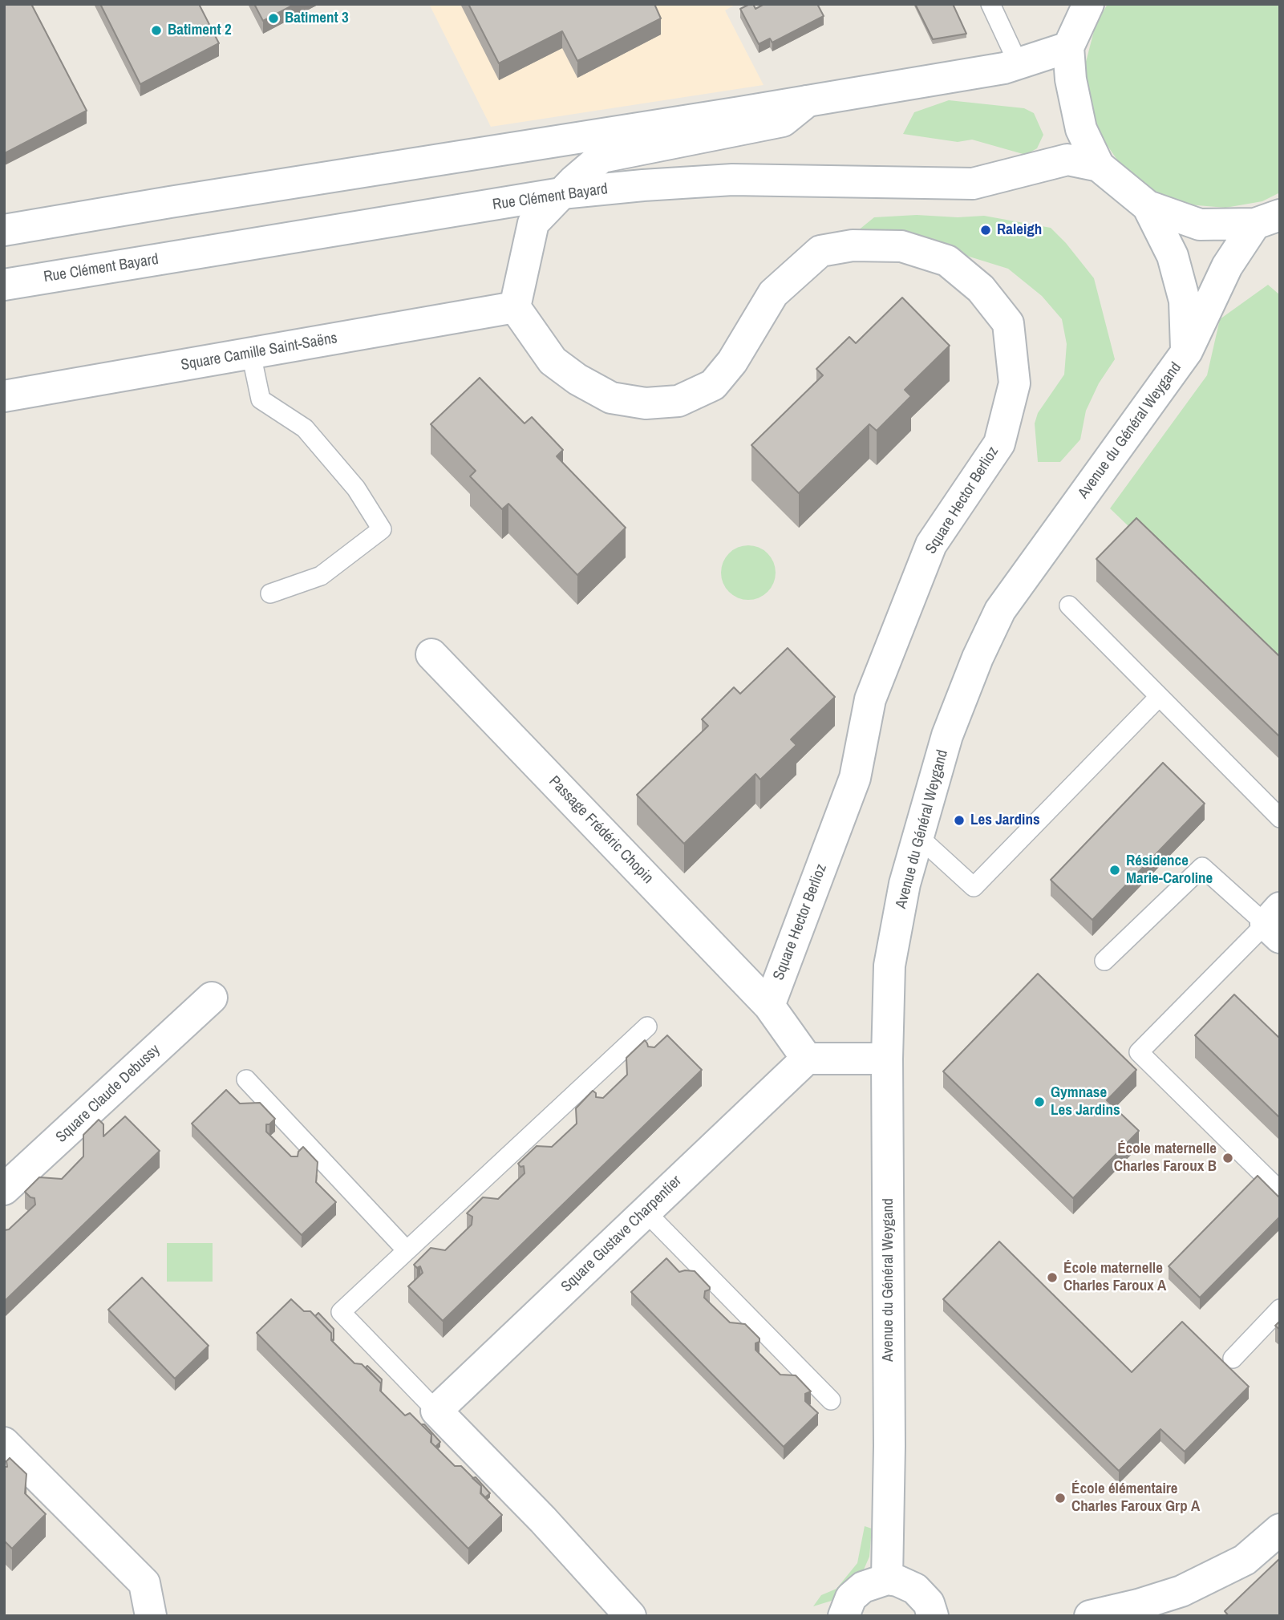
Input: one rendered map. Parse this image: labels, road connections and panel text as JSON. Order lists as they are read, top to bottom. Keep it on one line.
{"streets":{"street":["Rue Clément Bayard","Square Camille Saint-Saëns","Avenue du Général Weygand","Square Hector Berlioz","Passage Frédéric Chopin","Square Claude Debussy","Square Gustave Charpentier"]},"crossings":[["Square Camille Saint-Saëns","Square Hector Berlioz"],["Square Hector Berlioz","Passage Frédéric Chopin"],["Passage Frédéric Chopin","Square Gustave Charpentier"]],"places":["Batiment 3","Batiment 2","Raleigh","Les Jardins","Résidence Marie-Caroline","Gymnase Les Jardins","École maternelle Charles Faroux B","École maternelle Charles Faroux A","École élémentaire Charles Faroux Grp A"]}
